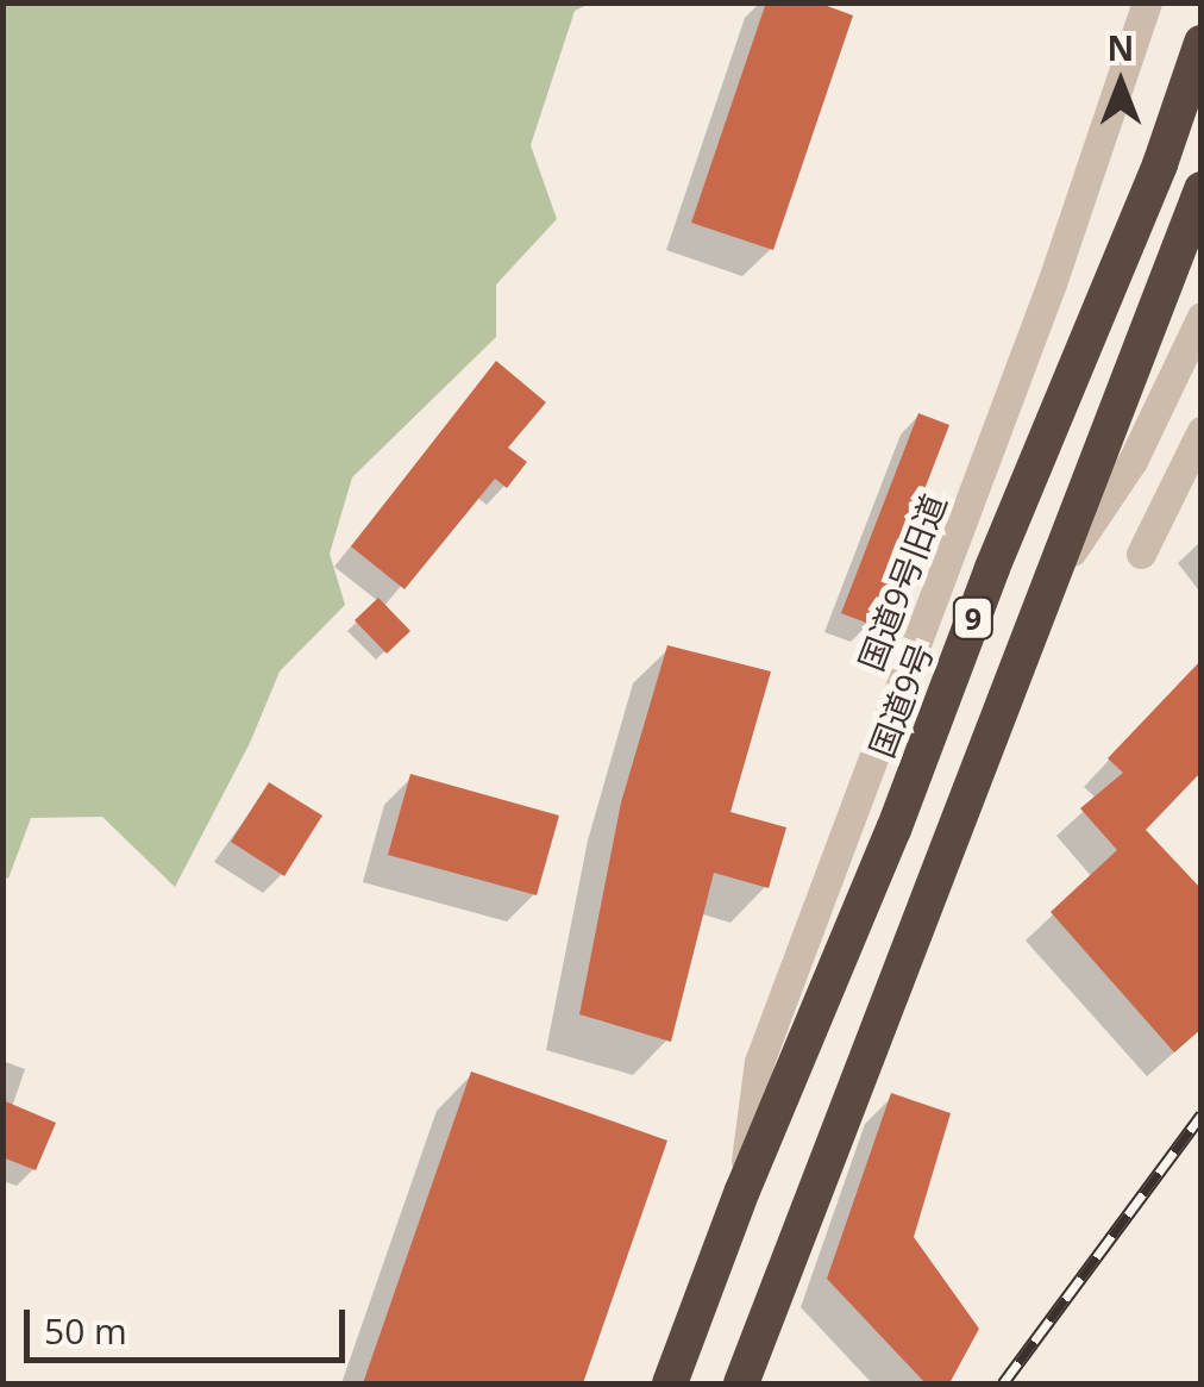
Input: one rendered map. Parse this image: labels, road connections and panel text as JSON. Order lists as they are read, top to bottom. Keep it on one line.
{"streets":{"highway":["9","国道9号"],"street":["国道9号旧道"]},"crossings":[["国道9号旧道","国道9号"]],"scale_bar":"50 m","north":"top"}
